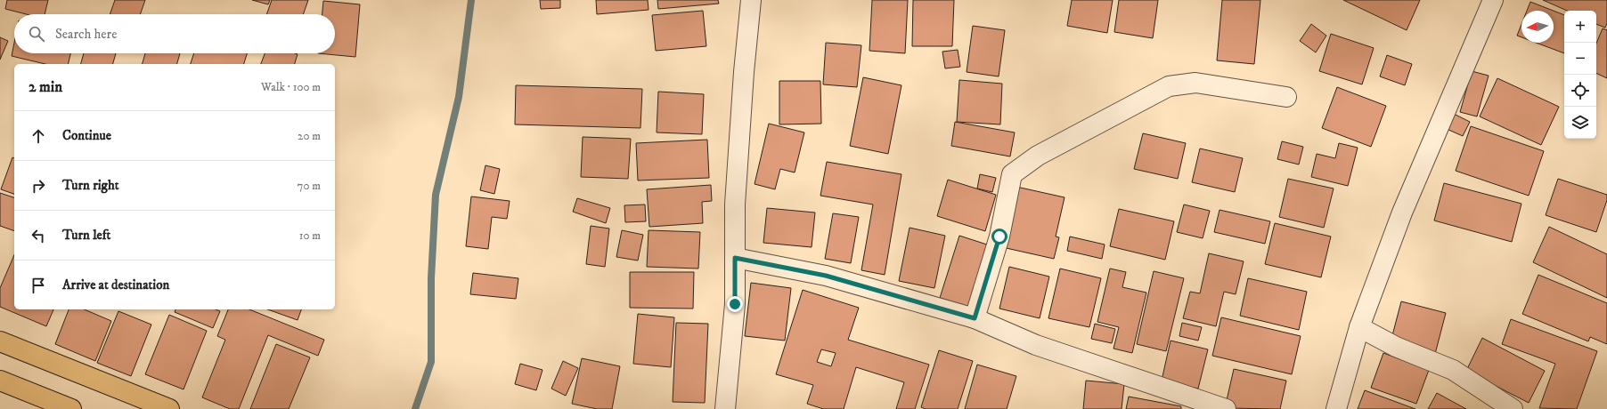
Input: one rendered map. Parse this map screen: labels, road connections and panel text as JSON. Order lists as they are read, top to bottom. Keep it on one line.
{"north":"left","page":{"map_buttons":["+","−"],"search":"Search here","heading":["2 min","Walk · 100 m"],"list":[["Continue","20 m"],["Turn right","70 m"],["Turn left","10 m"],"Arrive at destination"]}}
